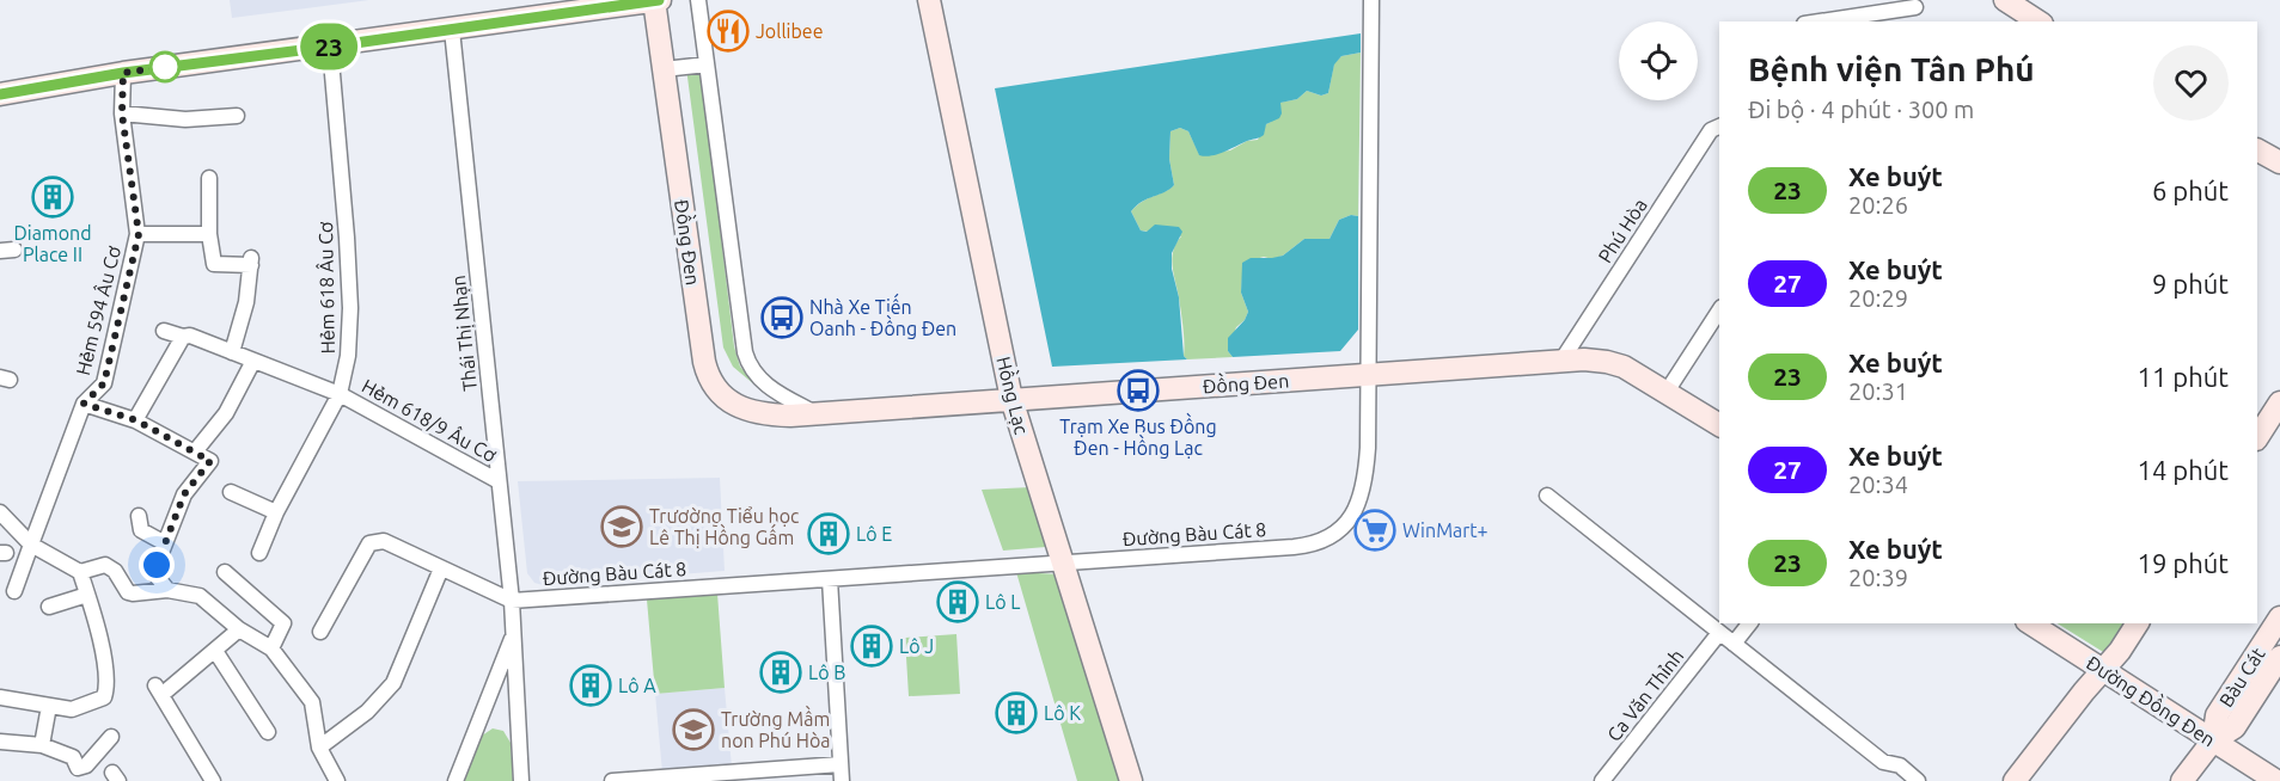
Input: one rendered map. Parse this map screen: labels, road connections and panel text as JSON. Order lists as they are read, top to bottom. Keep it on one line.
{"streets":{"street":["Phú Hòa","Đồng Đen","Hẻm 618 Âu Cơ","Hẻm 594 Âu Cơ","Thái Thị Nhạn","Hồng Lạc","Hẻm 618/9 Âu Cơ","Đường Bàu Cát 8","Bàu Cát","Ca Văn Thỉnh","Đường Đồng Đen"]},"crossings":[["Phú Hòa","Đồng Đen"],["Đồng Đen","Hồng Lạc"],["Đồng Đen","Đường Bàu Cát 8"],["Hẻm 618 Âu Cơ","Hẻm 618/9 Âu Cơ"],["Thái Thị Nhạn","Hẻm 618/9 Âu Cơ"],["Thái Thị Nhạn","Đường Bàu Cát 8"],["Hồng Lạc","Đường Bàu Cát 8"],["Bàu Cát","Đường Đồng Đen"]],"places":{"restaurant":["Jollibee"],"building":["Diamond Place II","Lô E","Lô L","Lô J","Lô B","Lô A","Lô K"],"bus stop":["Nhà Xe Tiến Oanh - Đồng Đen","Trạm Xe Bus Đồng Đen - Hồng Lạc"],"school or university":["Trươờng Tiểu học Lê Thị Hồng Gấm","Trường Mầm non Phú Hòa"],"supermarket":["WinMart+"]},"lines":["bus line 23"],"page":{"on_map":"23","heading":["Bệnh viện Tân Phú","Đi bộ · 4 phút · 300 m"],"list":[{"mark":"23","name":"Xe buýt","note":"20:26","value":"6 phút"},{"mark":"27","name":"Xe buýt","note":"20:29","value":"9 phút"},{"mark":"23","name":"Xe buýt","note":"20:31","value":"11 phút"},{"mark":"27","name":"Xe buýt","note":"20:34","value":"14 phút"},{"mark":"23","name":"Xe buýt","note":"20:39","value":"19 phút"}]}}
